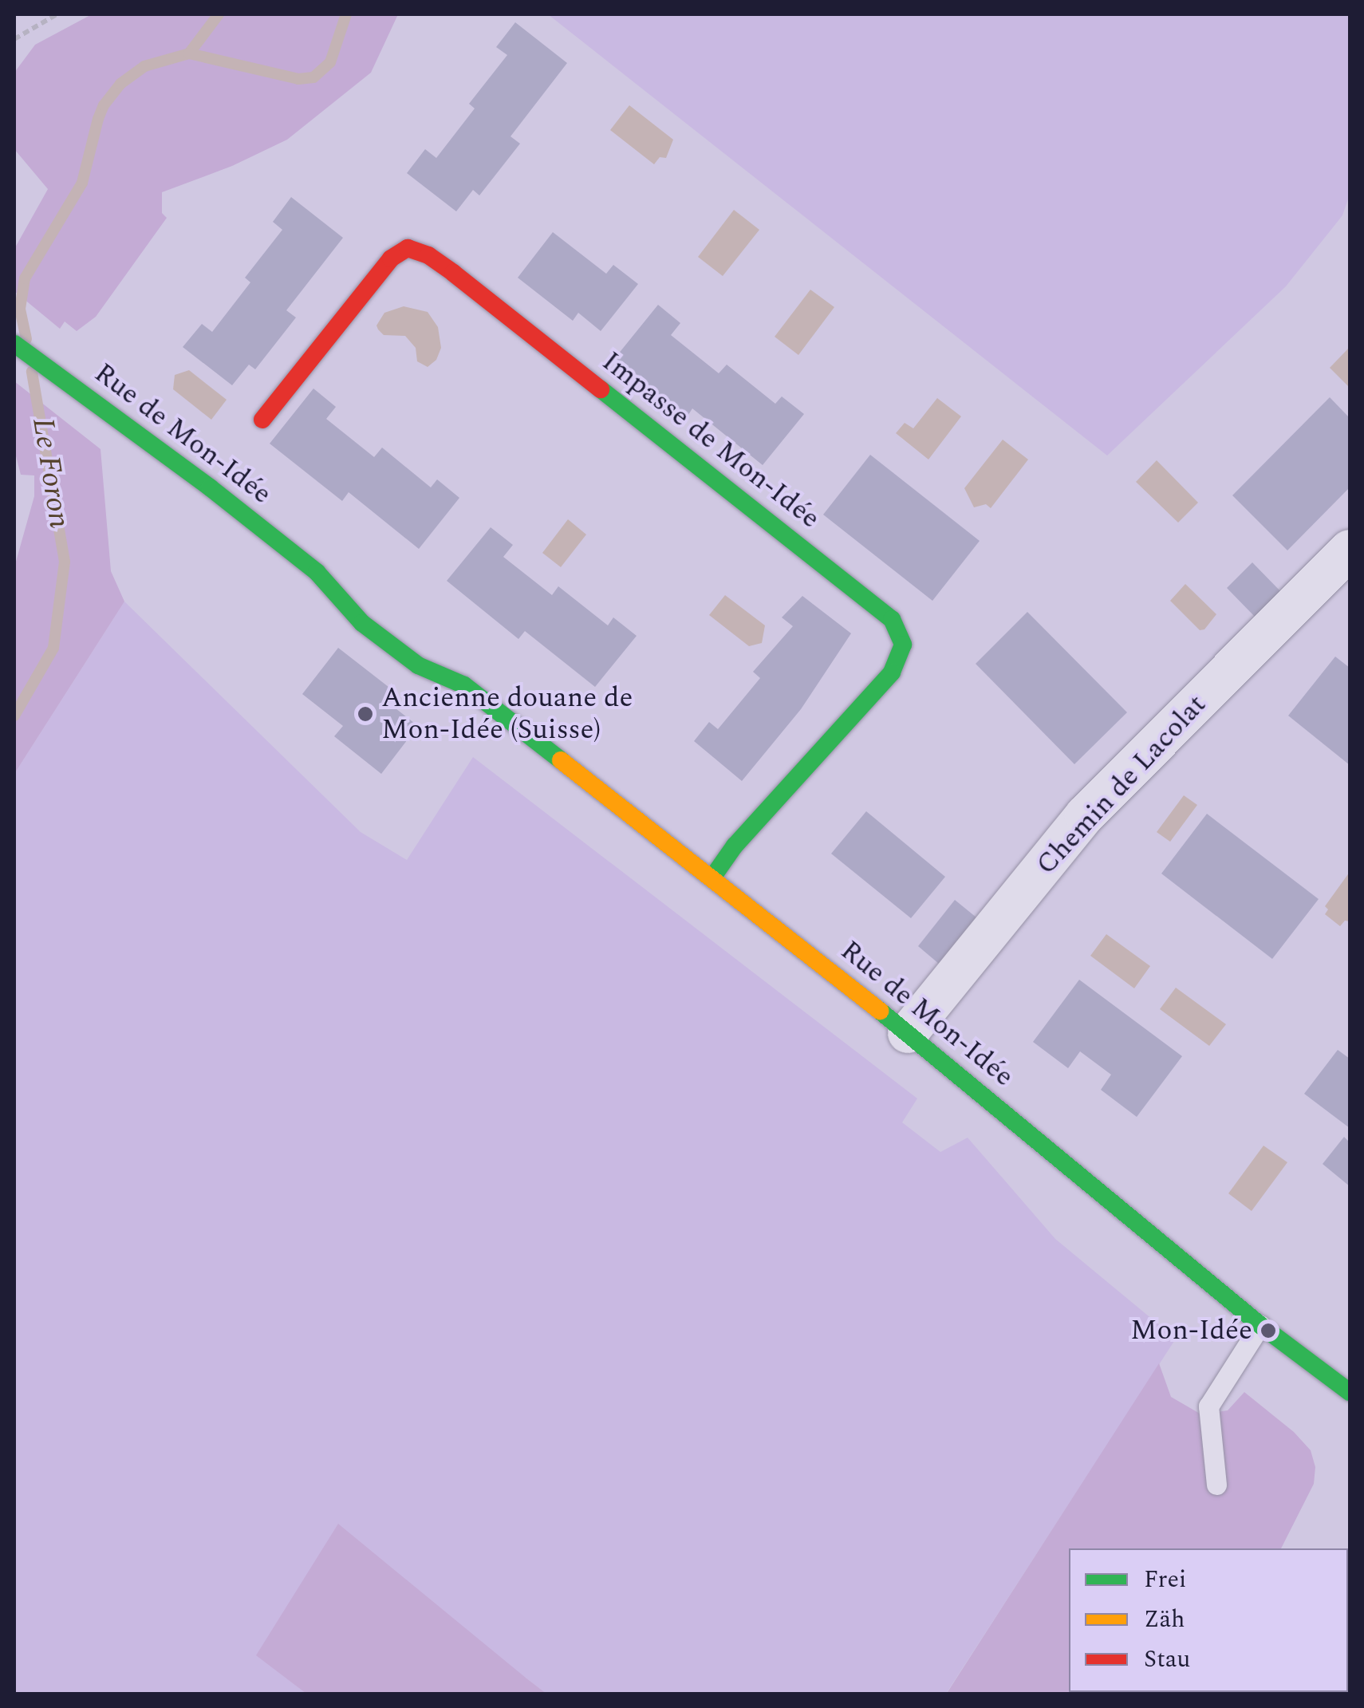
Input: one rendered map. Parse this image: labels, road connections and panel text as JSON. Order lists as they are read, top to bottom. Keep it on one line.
{"streets":{"street":["Rue de Mon-Idée","Impasse de Mon-Idée","Chemin de Lacolat"]},"crossings":[["Rue de Mon-Idée","Impasse de Mon-Idée"],["Rue de Mon-Idée","Chemin de Lacolat"]],"water":["Le Foron"],"places":["Ancienne douane de Mon-Idée (Suisse)","Mon-Idée"],"legend":["Frei","Zäh","Stau"]}
